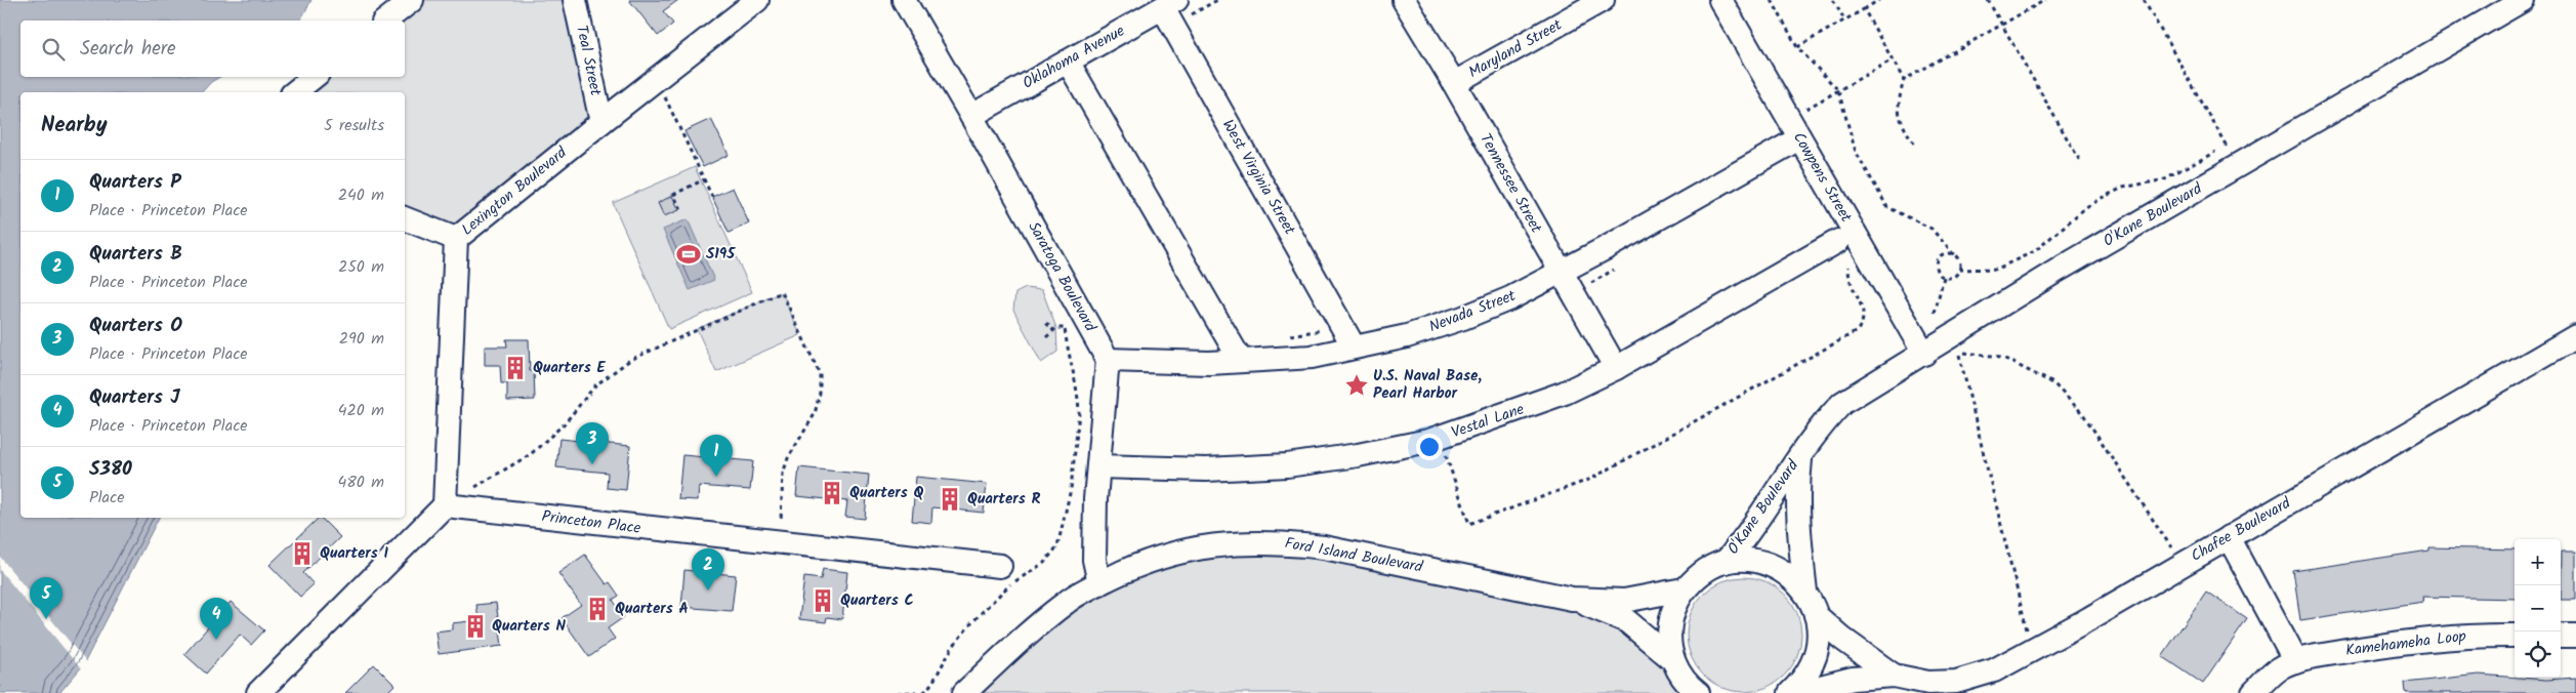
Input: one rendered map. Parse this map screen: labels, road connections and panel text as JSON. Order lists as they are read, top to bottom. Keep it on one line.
{"streets":{"street":["Maryland Street","Oklahoma Avenue","Teal Street","West Virginia Street","Cowpens Street","Tennessee Street","Lexington Boulevard","O'Kane Boulevard","Saratoga Boulevard","Nevada Street","Vestal Lane","Princeton Place","Chafee Boulevard","Ford Island Boulevard","Kamehameha Loop"]},"crossings":[["Maryland Street","Tennessee Street"],["Oklahoma Avenue","West Virginia Street"],["Oklahoma Avenue","Saratoga Boulevard"],["Teal Street","Lexington Boulevard"],["West Virginia Street","Nevada Street"],["Cowpens Street","O'Kane Boulevard"],["Cowpens Street","Nevada Street"],["Tennessee Street","Nevada Street"],["Tennessee Street","Vestal Lane"],["Lexington Boulevard","Princeton Place"],["Saratoga Boulevard","Nevada Street"]],"places":{"sports":["S195"],"building":["Quarters E","Quarters Q","Quarters R","Quarters I","Quarters C","Quarters A","Quarters N"],"place":["U.S. Naval Base, Pearl Harbor"]},"page":{"search":"Search here","heading":["Nearby","5 results"],"list":[{"mark":"1","name":"Quarters P","note":"Place · Princeton Place","value":"240 m"},{"mark":"2","name":"Quarters B","note":"Place · Princeton Place","value":"250 m"},{"mark":"3","name":"Quarters O","note":"Place · Princeton Place","value":"290 m"},{"mark":"4","name":"Quarters J","note":"Place · Princeton Place","value":"420 m"},{"mark":"5","name":"S380","note":"Place","value":"480 m"}],"pins":["3","1","2","5","4"],"map_buttons":["+","−"]}}
